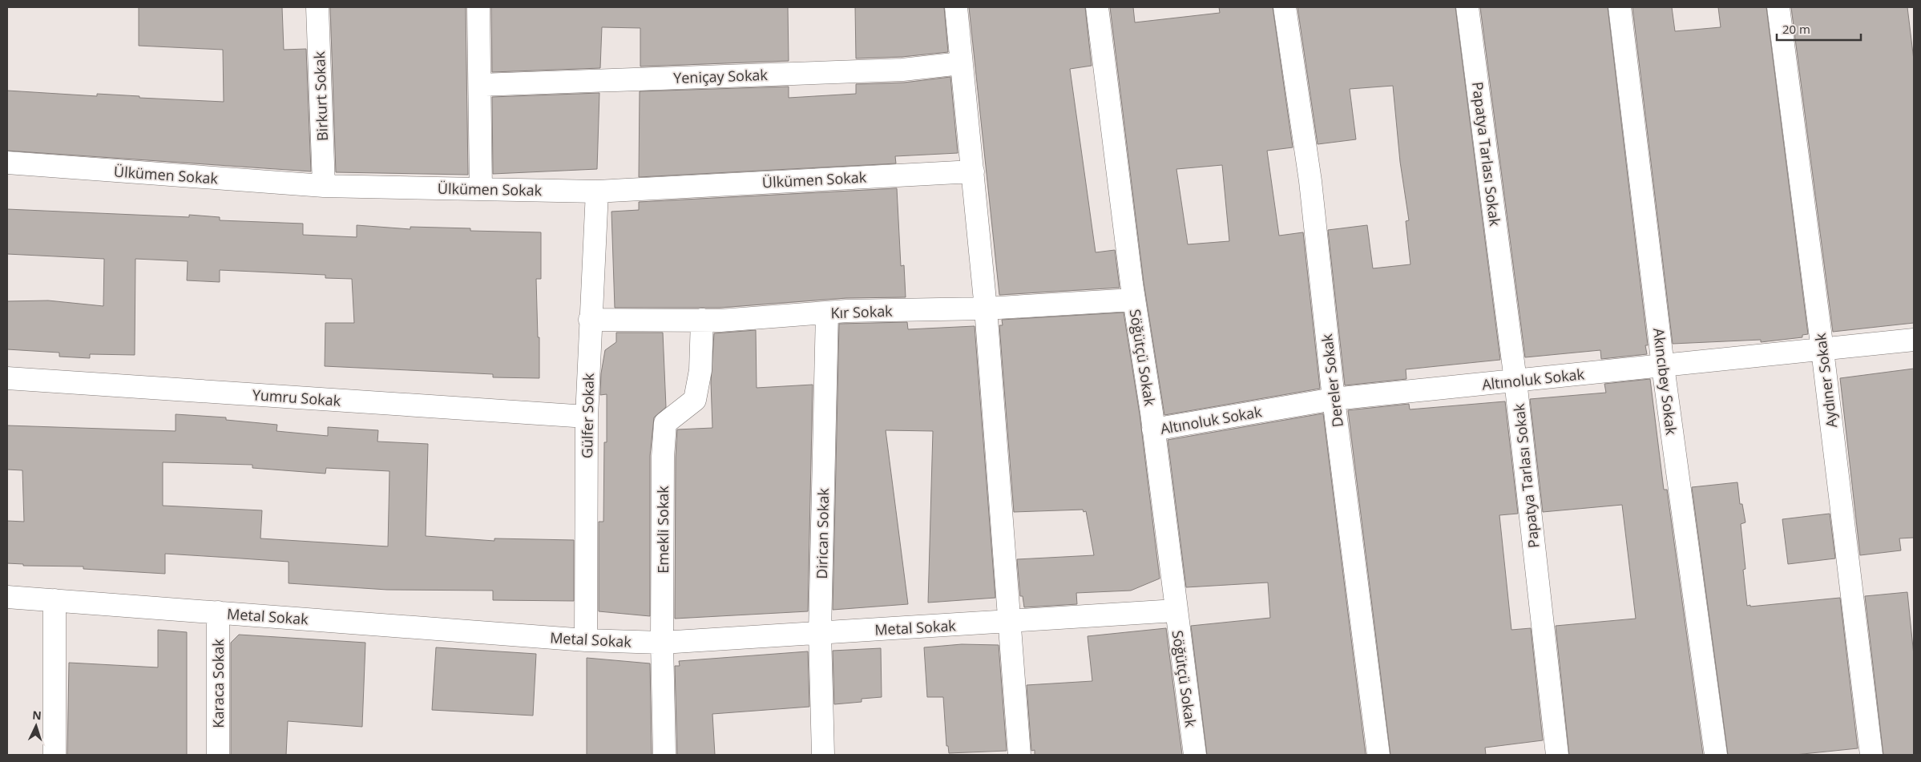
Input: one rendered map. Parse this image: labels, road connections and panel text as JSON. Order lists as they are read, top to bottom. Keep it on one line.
{"streets":{"street":["Yeniçay Sokak","Birkurt Sokak","Papatya Tarlası Sokak","Ülkümen Sokak","Kır Sokak","Söğütçü Sokak","Altınoluk Sokak","Dereler Sokak","Aydıner Sokak","Akıncıbey Sokak","Yumru Sokak","Gülfer Sokak","Emekli Sokak","Dirican Sokak","Metal Sokak","Karaca Sokak"]},"crossings":[["Birkurt Sokak","Ülkümen Sokak"],["Papatya Tarlası Sokak","Altınoluk Sokak"],["Ülkümen Sokak","Gülfer Sokak"],["Kır Sokak","Söğütçü Sokak"],["Kır Sokak","Gülfer Sokak"],["Kır Sokak","Emekli Sokak"],["Kır Sokak","Dirican Sokak"],["Söğütçü Sokak","Altınoluk Sokak"],["Söğütçü Sokak","Metal Sokak"],["Altınoluk Sokak","Dereler Sokak"],["Altınoluk Sokak","Aydıner Sokak"],["Altınoluk Sokak","Akıncıbey Sokak"],["Yumru Sokak","Gülfer Sokak"],["Gülfer Sokak","Metal Sokak"],["Emekli Sokak","Metal Sokak"],["Dirican Sokak","Metal Sokak"],["Metal Sokak","Karaca Sokak"]],"scale_bar":"20 m","north":"top"}
